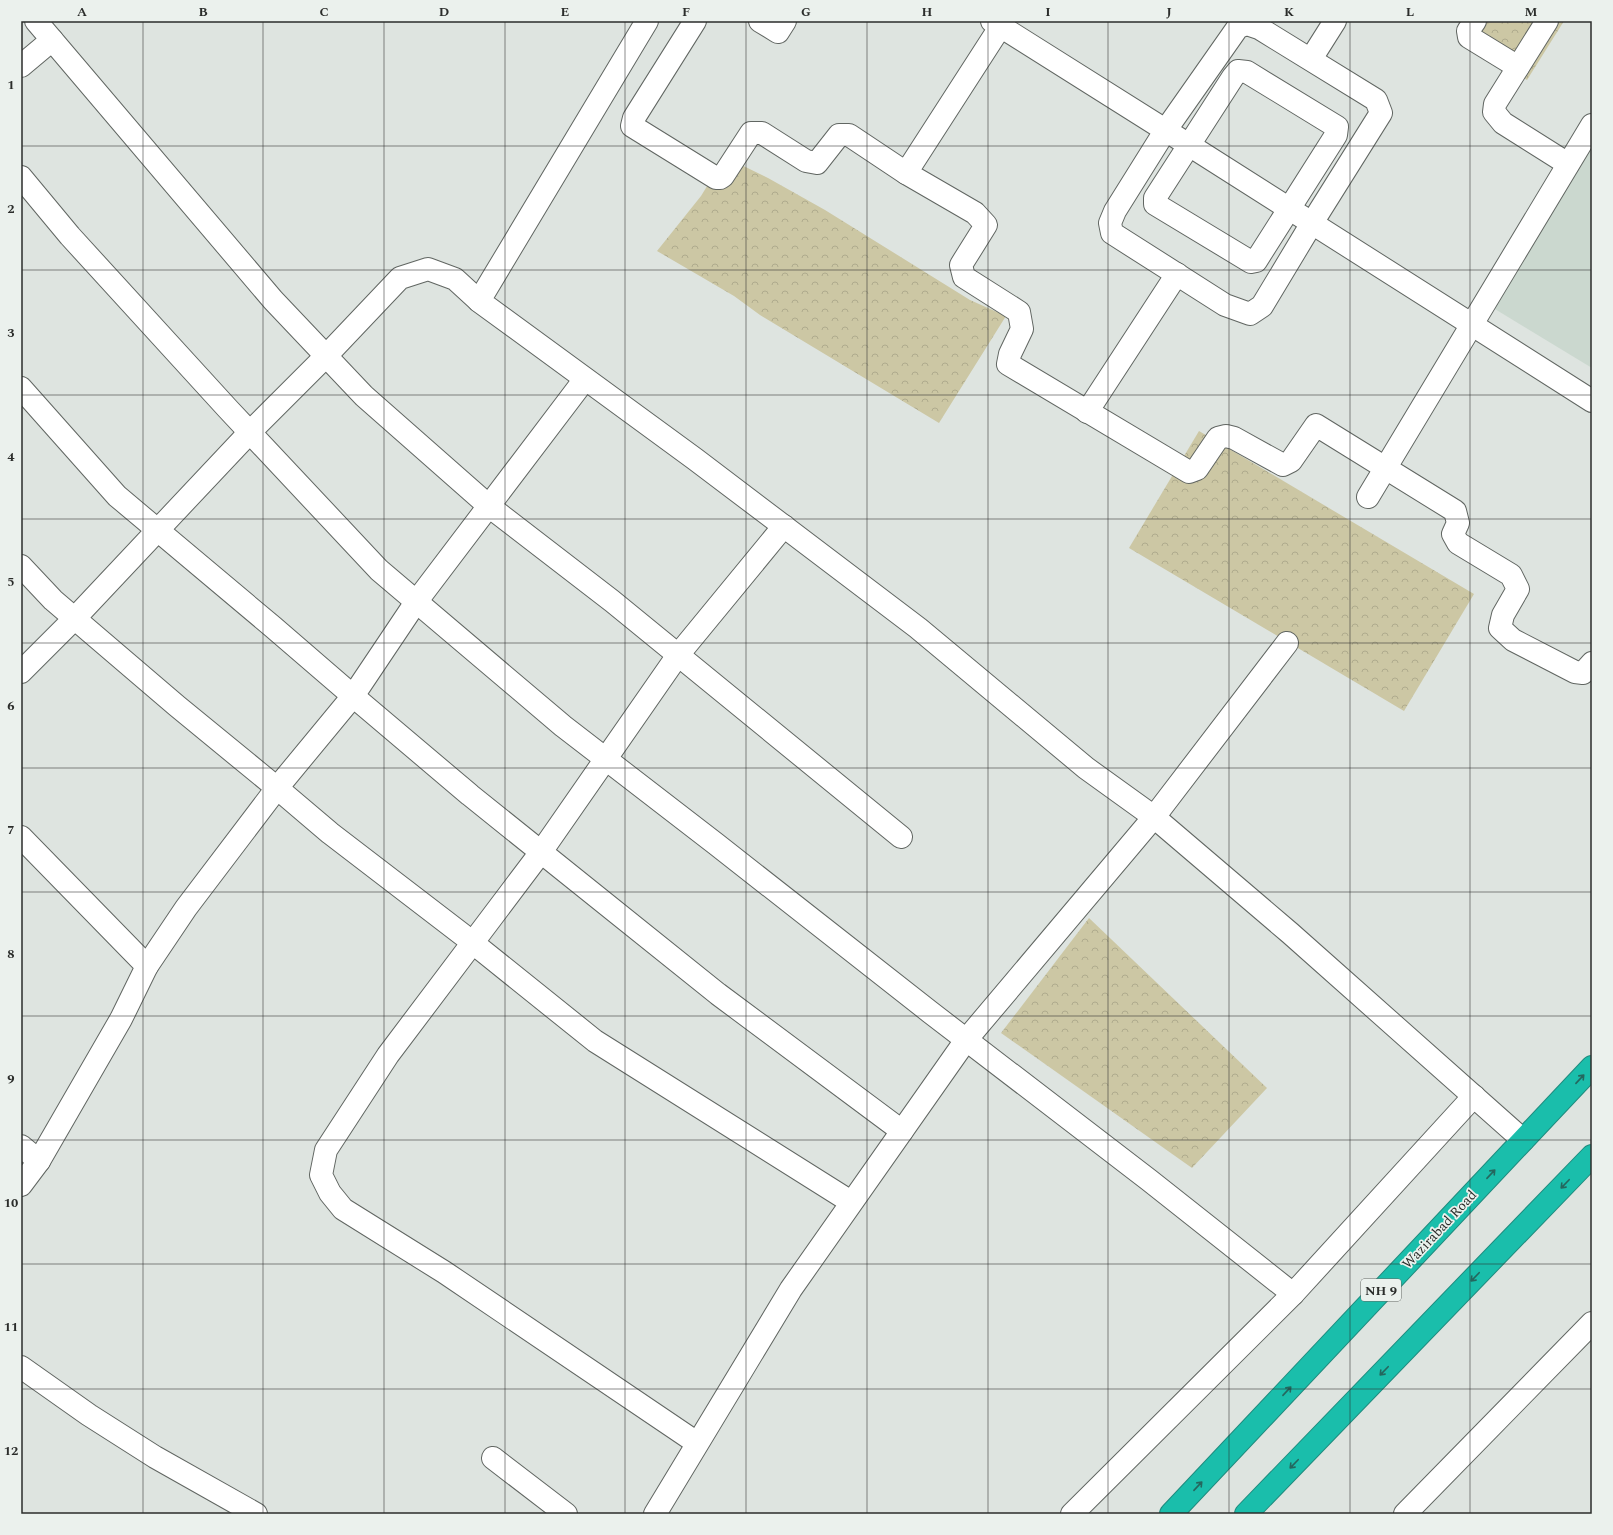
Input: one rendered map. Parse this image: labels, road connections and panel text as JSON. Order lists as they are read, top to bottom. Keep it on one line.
{"streets":{"highway":["Wazirabad Road","NH 9"]},"grid":{"columns":["A","B","C","D","E","F","G","H","I","J","K","L","M"],"rows":["1","2","3","4","5","6","7","8","9","10","11","12"]}}
